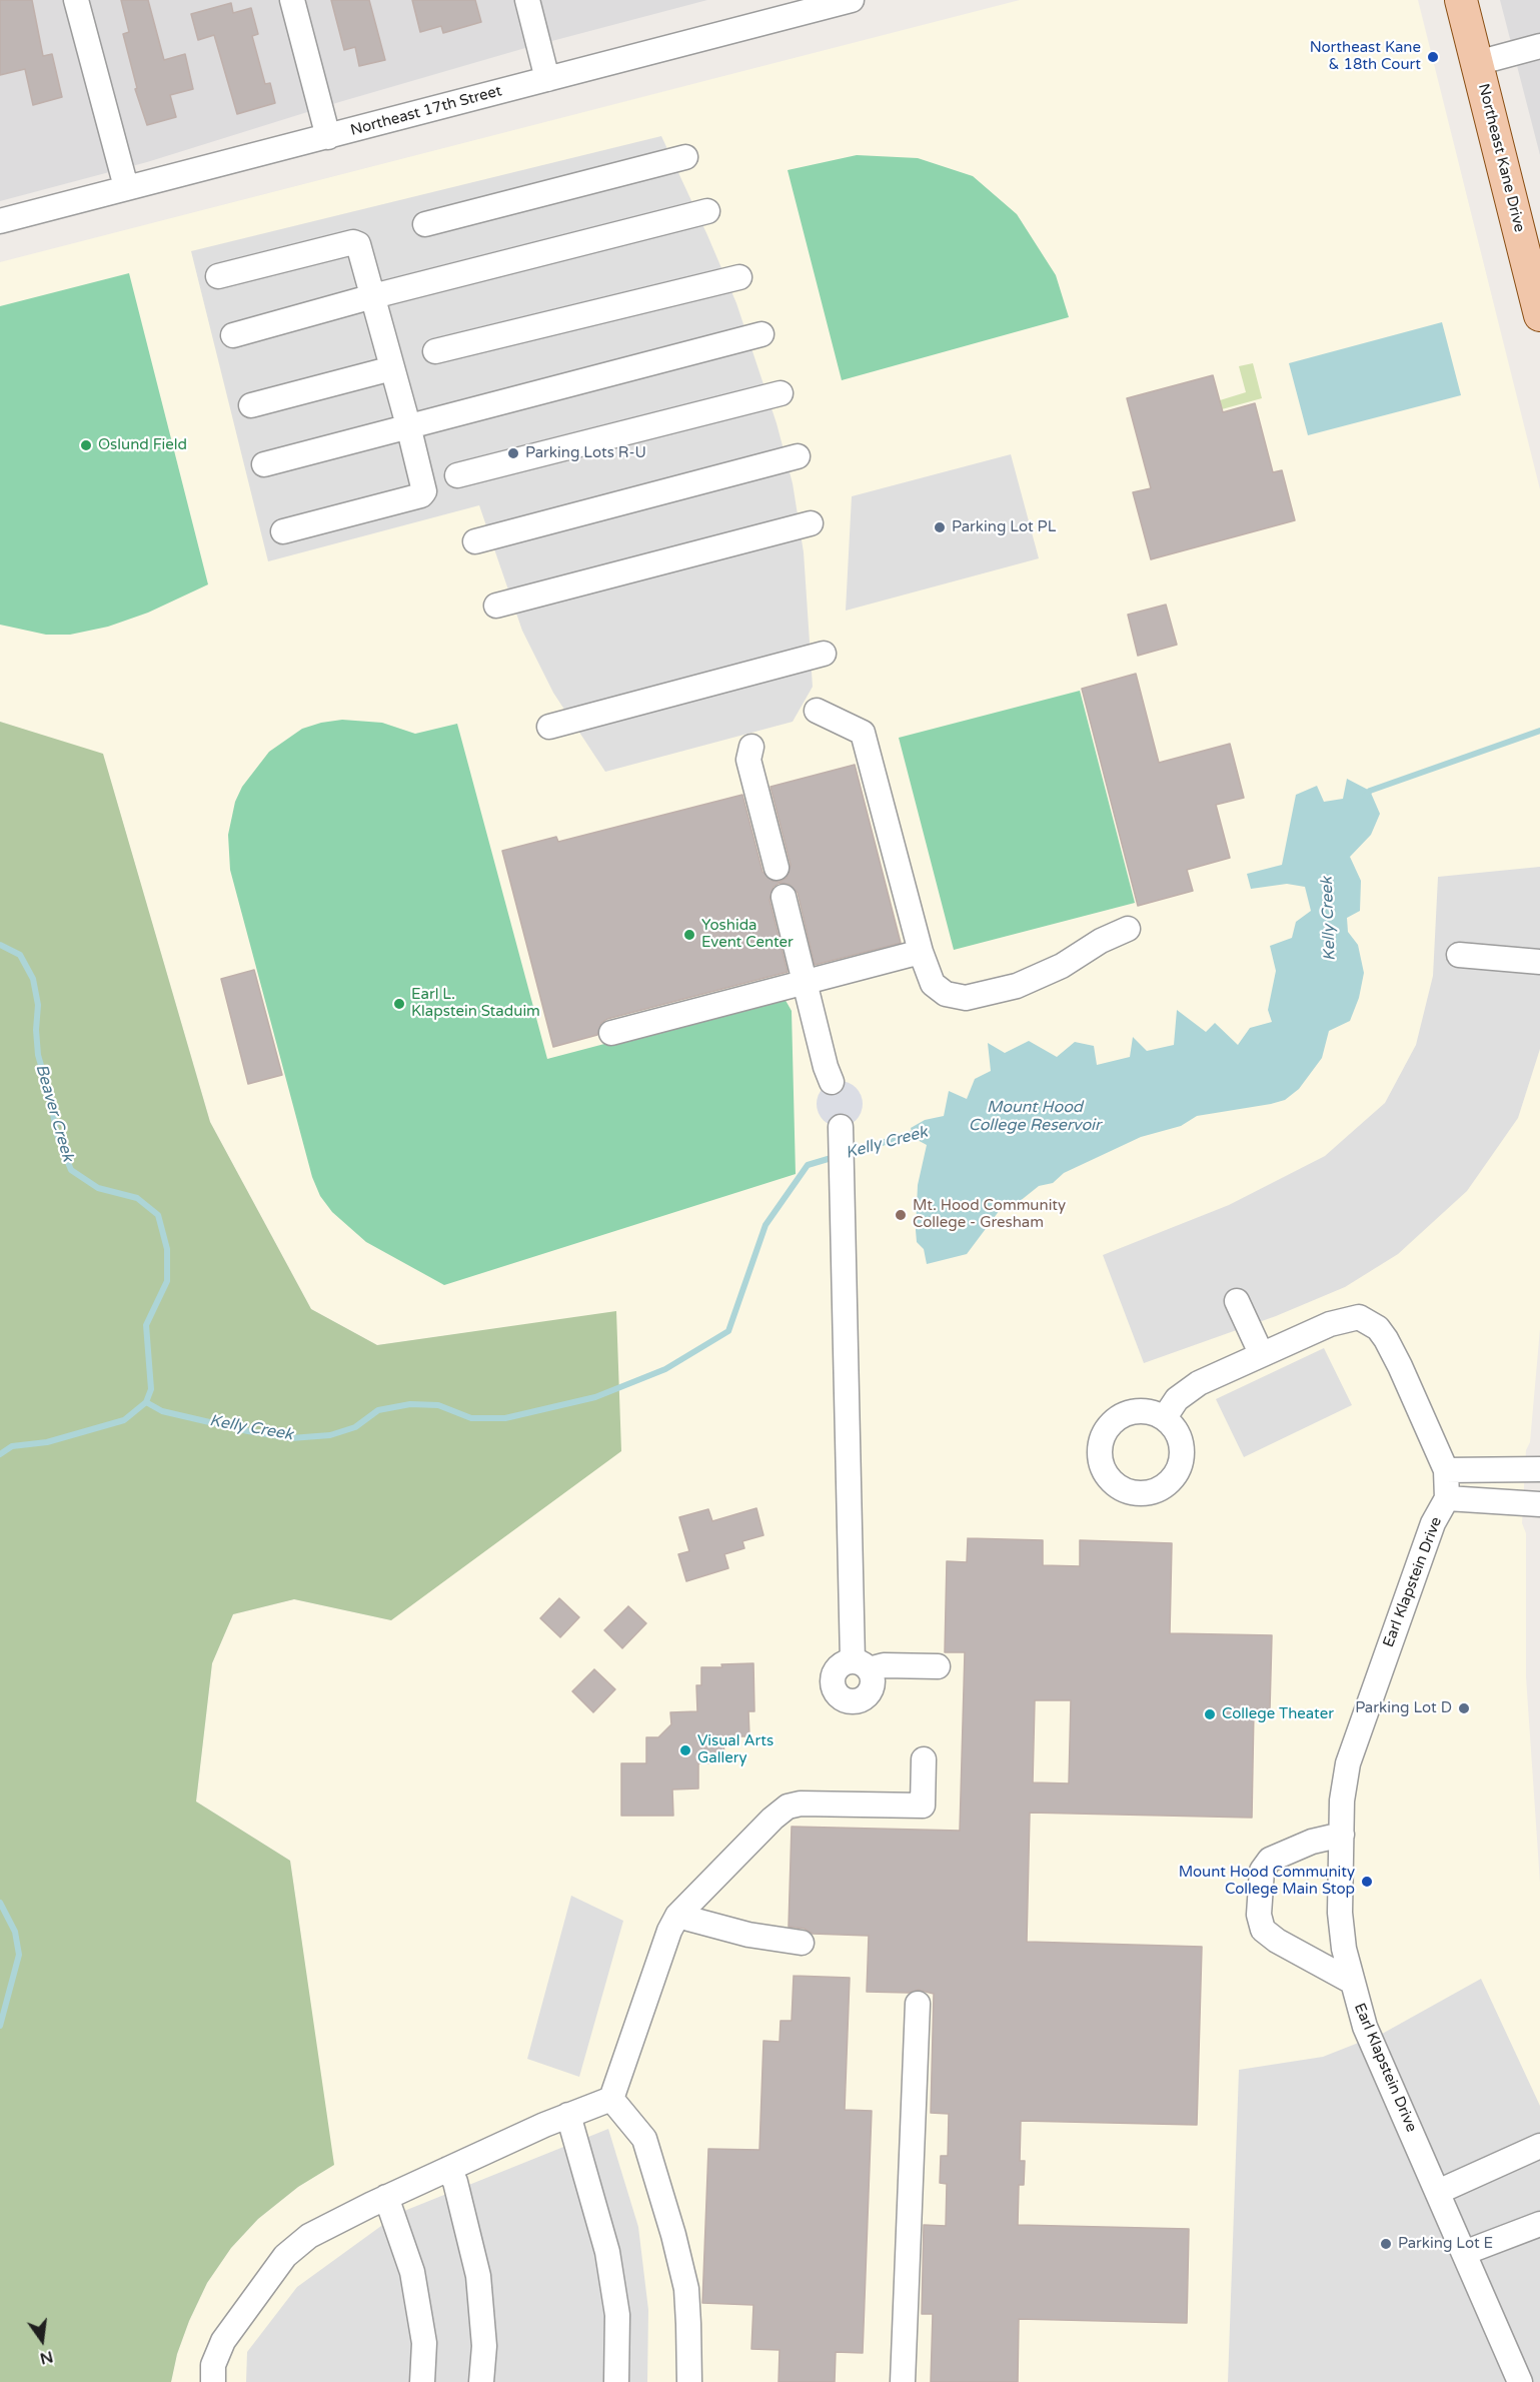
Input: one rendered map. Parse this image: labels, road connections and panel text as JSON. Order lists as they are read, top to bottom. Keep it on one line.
{"streets":{"main road":["Northeast Kane Drive"],"street":["Northeast 17th Street","Earl Klapstein Drive"]},"water":["Kelly Creek","Mount Hood College Reservoir","Beaver Creek"],"places":["Northeast Kane & 18th Court","Oslund Field","Parking Lots R-U","Parking Lot PL","Yoshida Event Center","Earl L. Klapstein Staduim","Mt. Hood Community College - Gresham","Parking Lot D","College Theater","Visual Arts Gallery","Mount Hood Community College Main Stop","Parking Lot E"],"north":"bottom"}
